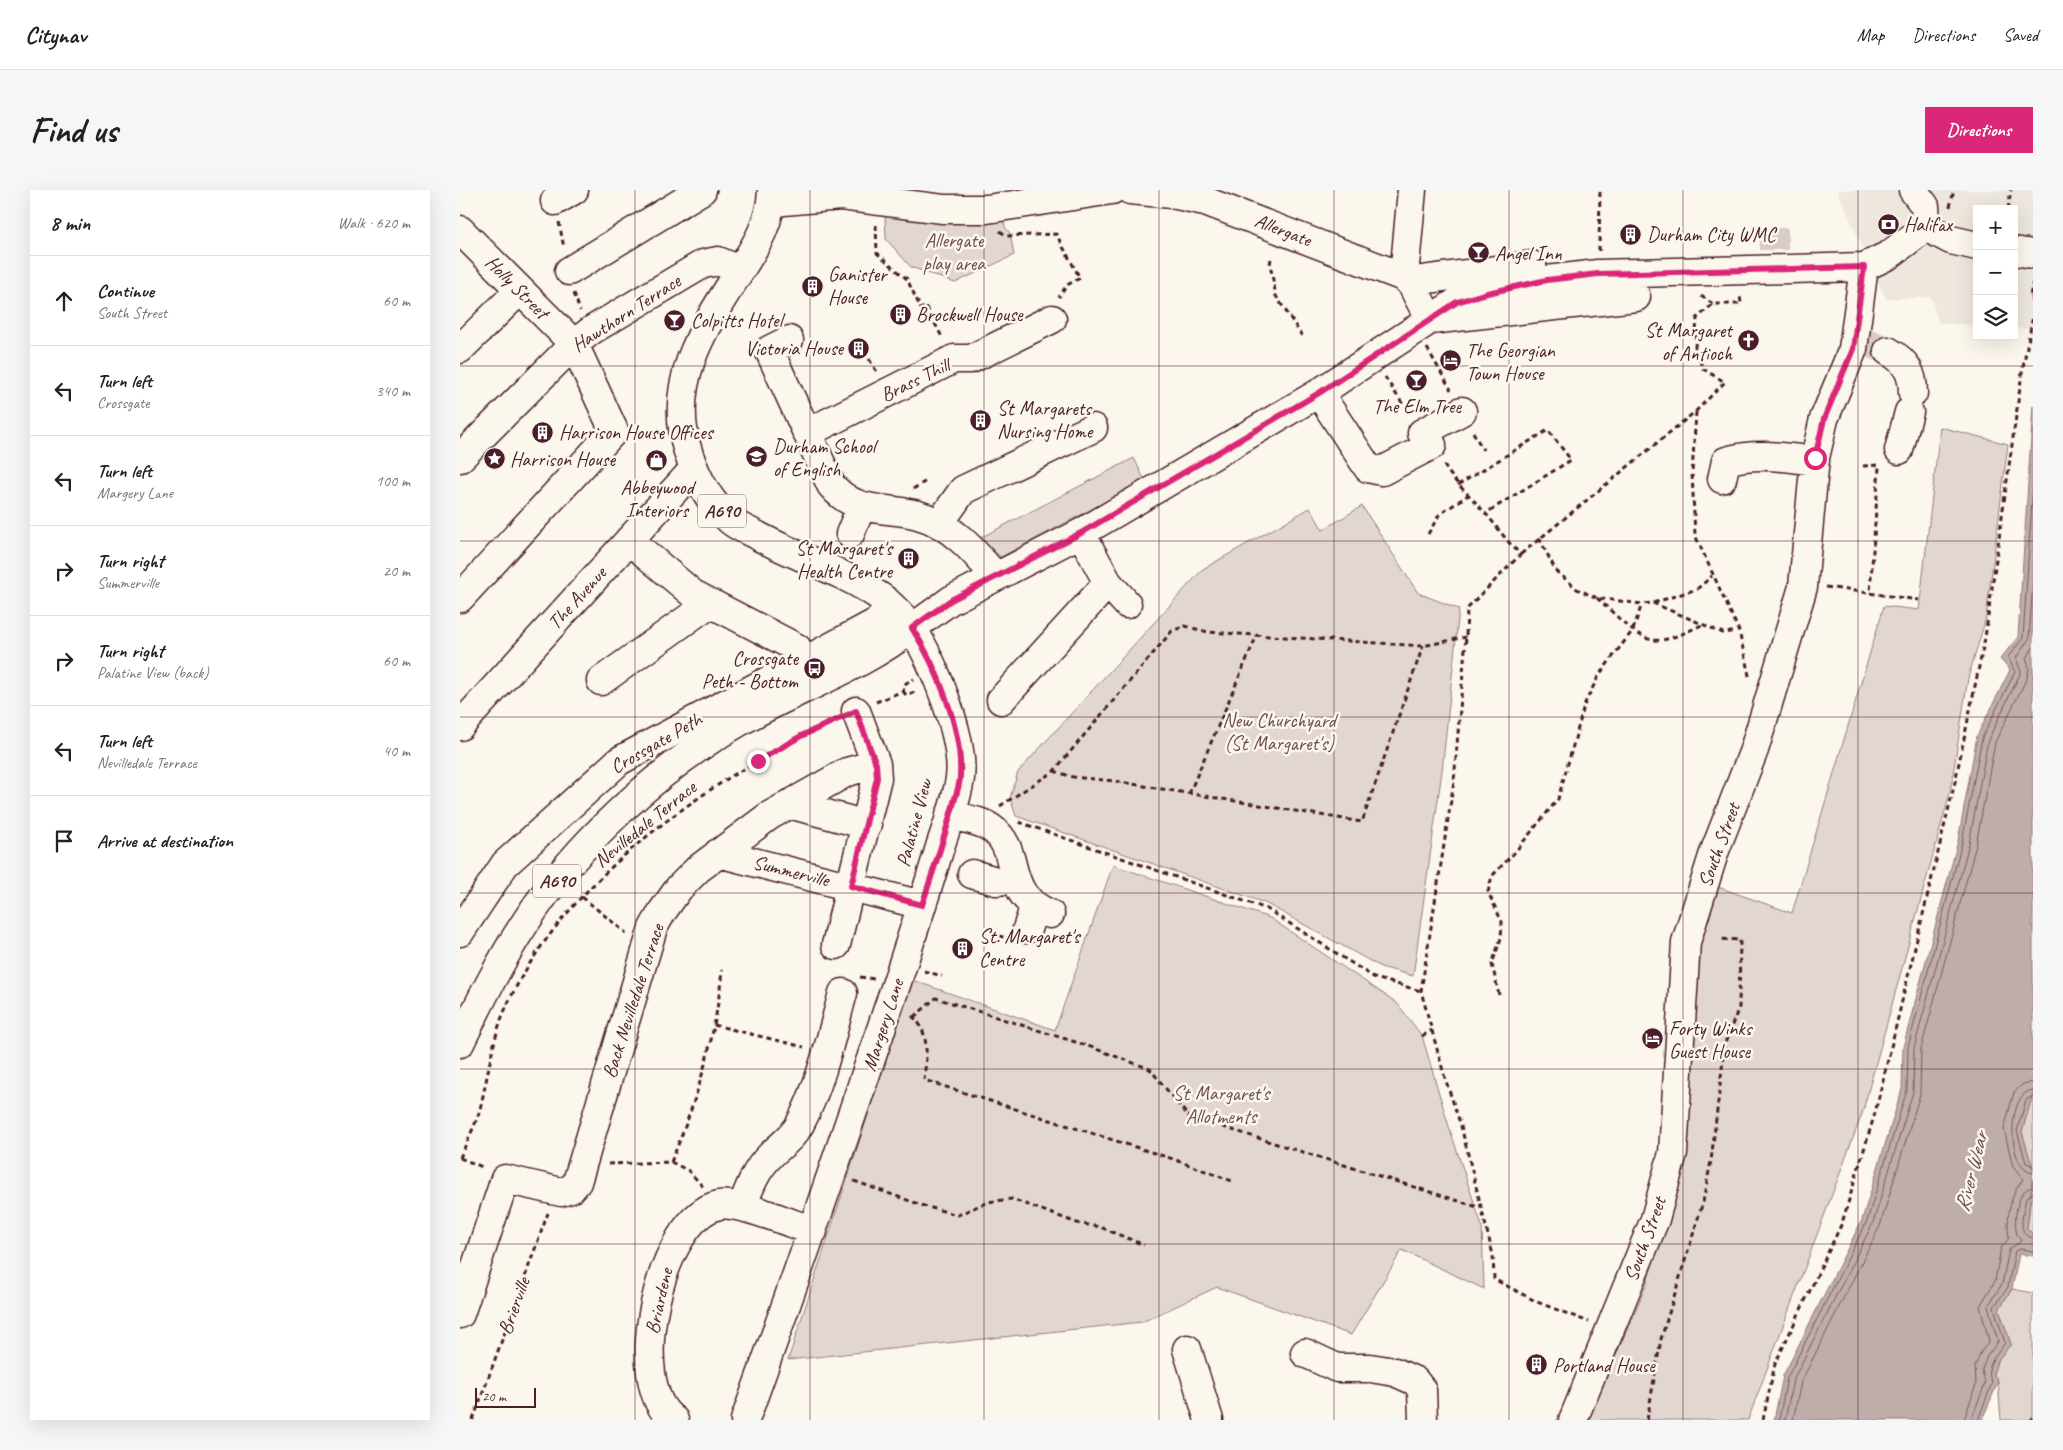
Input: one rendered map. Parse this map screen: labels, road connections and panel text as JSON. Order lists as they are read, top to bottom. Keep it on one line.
{"streets":{"main road":["Allergate","Holly Street","Hawthorn Terrace","Brass Thill","A690","The Avenue","Crossgate Peth","South Street","Summerville","Back Nevilledale Terrace","Margery Lane","Briardene"],"path":["Nevilledale Terrace","Brierville"]},"crossings":[["Holly Street","Hawthorn Terrace"],["Hawthorn Terrace","A690"],["A690","The Avenue"],["A690","Crossgate Peth"],["A690","Margery Lane"],["Summerville","Back Nevilledale Terrace"],["Summerville","Margery Lane"],["Back Nevilledale Terrace","Brierville"]],"water":["River Wear"],"parks":["Allergate play area","New Churchyard (St Margaret's)","St Margaret's Allotments"],"places":{"bank":["Halifax"],"building":["Durham City WMC","Ganister House","Brockwell House","Victoria House","St Margarets Nursing Home","Harrison House Offices","St Margaret's Health Centre","St. Margaret's Centre","Portland House"],"bar":["Angel Inn","Colpitts Hotel","The Elm Tree"],"church":["St Margaret of Antioch"],"hotel":["The Georgian Town House","Forty Winks Guest House"],"school or university":["Durham School of English"],"place":["Harrison House"],"shop":["Abbeywood Interiors"],"bus stop":["Crossgate Peth - Bottom"]},"scale_bar":"20 m","page":{"header":"Citynav","nav":["Map","Directions","Saved"],"buttons":"Directions","title":"Find us","heading":["8 min","Walk · 620 m"],"map_buttons":["+","−"],"list":[["Continue","South Street","60 m"],["Turn left","Crossgate","340 m"],["Turn left","Margery Lane","100 m"],["Turn right","Summerville","20 m"],["Turn right","Palatine View (back)","60 m"],["Turn left","Nevilledale Terrace","40 m"],"Arrive at destination"],"scale":"20 m"}}
